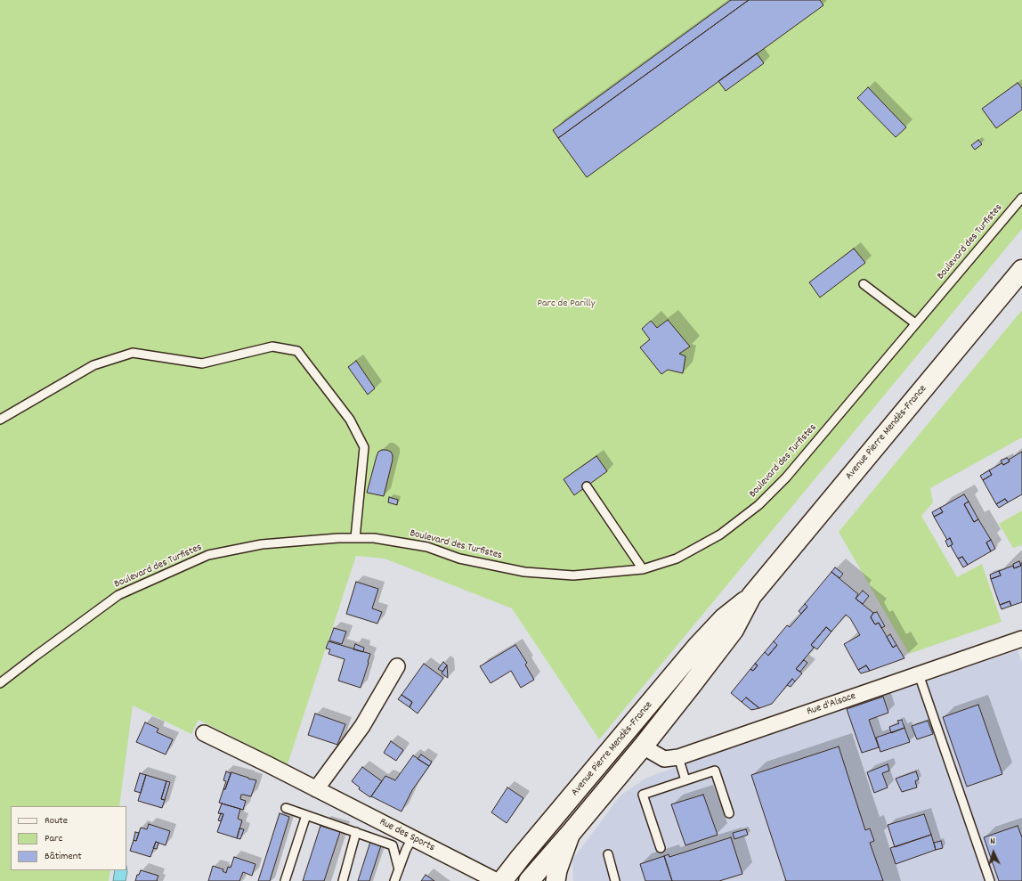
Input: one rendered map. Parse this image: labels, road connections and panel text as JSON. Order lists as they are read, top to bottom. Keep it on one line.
{"streets":{"main road":["Avenue Pierre Mendès-France"],"street":["Rue d'Alsace","Rue des Sports"],"lane":["Boulevard des Turfistes"]},"crossings":[["Avenue Pierre Mendès-France","Rue d'Alsace"]],"parks":["Parc de Parilly"],"legend":["Route","Parc","Bâtiment"],"north":"top"}
